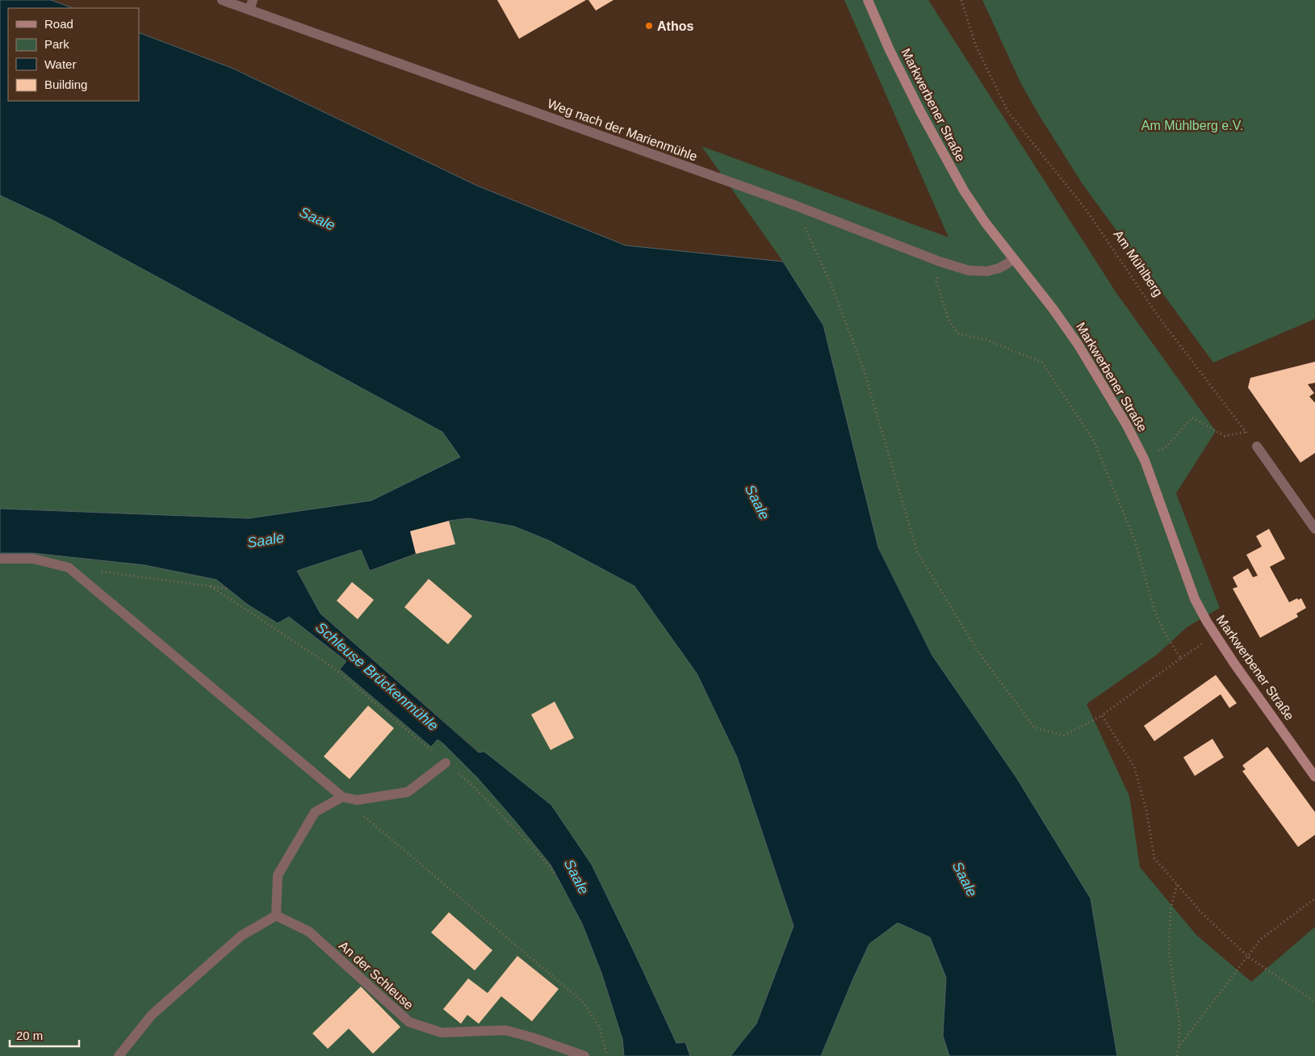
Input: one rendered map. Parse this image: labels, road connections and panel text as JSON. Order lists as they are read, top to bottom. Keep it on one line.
{"streets":{"main road":["Markwerbener Straße"],"street":["Weg nach der Marienmühle","An der Schleuse"],"path":["Am Mühlberg"]},"crossings":[["Markwerbener Straße","Weg nach der Marienmühle"]],"water":["Saale","Schleuse Brückenmühle"],"parks":["Am Mühlberg e.V."],"places":["Athos"],"legend":["Road","Park","Water","Building"],"scale_bar":"20 m"}
